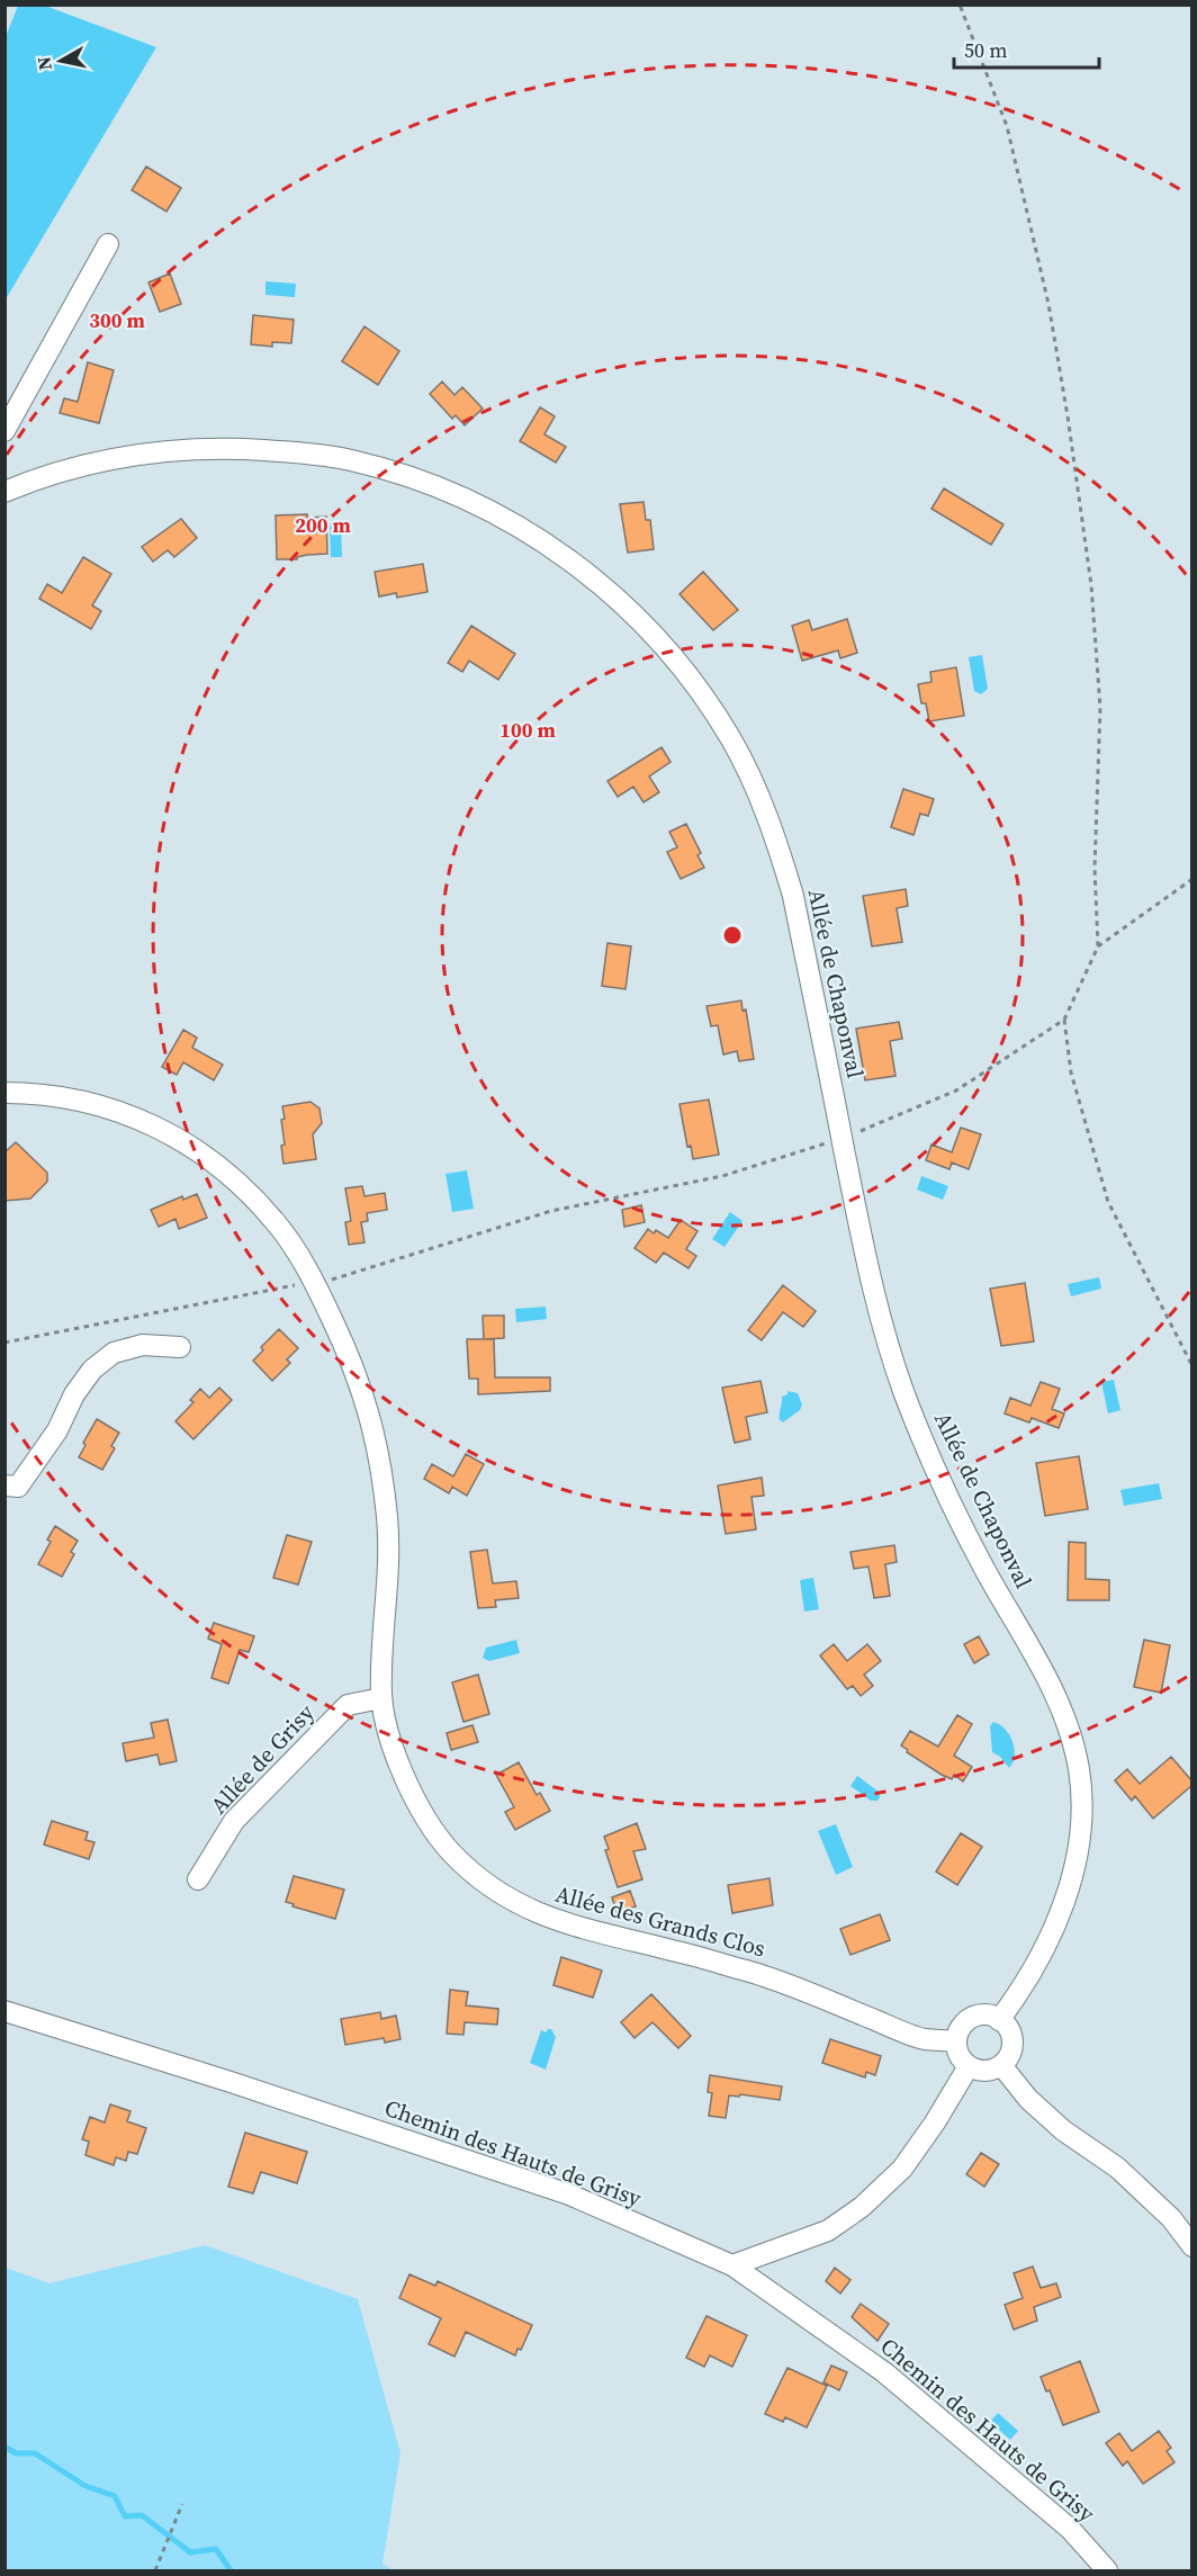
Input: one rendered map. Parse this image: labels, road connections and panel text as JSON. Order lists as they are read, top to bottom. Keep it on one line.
{"streets":{"street":["Allée de Chaponval","Allée de Grisy","Allée des Grands Clos","Chemin des Hauts de Grisy"]},"crossings":[["Allée de Chaponval","Allée des Grands Clos"],["Allée de Grisy","Allée des Grands Clos"]],"scale_bar":"50 m","north":"left","rings":["300 m","200 m","100 m"]}
